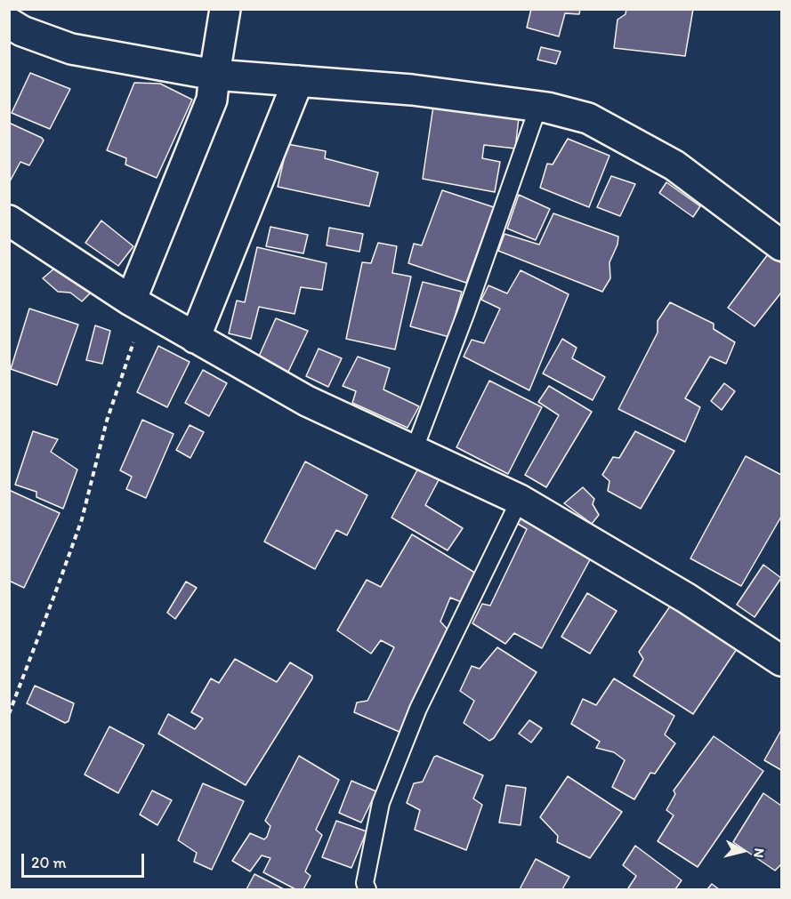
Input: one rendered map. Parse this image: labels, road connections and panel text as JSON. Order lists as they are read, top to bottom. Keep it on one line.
{"scale_bar":"20 m","north":"right"}
